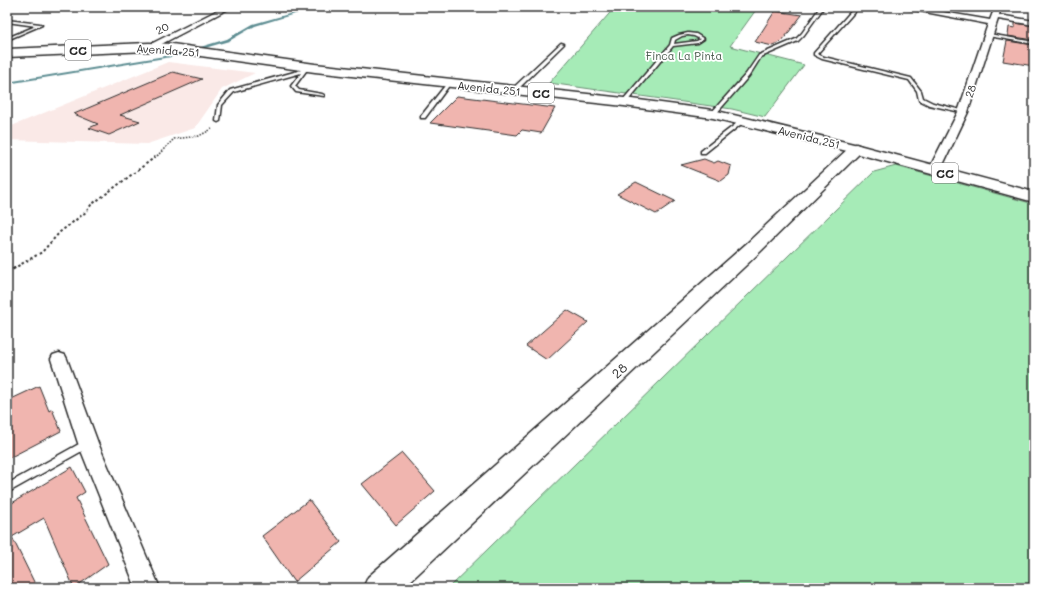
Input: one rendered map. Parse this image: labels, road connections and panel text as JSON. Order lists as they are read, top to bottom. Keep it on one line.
{"streets":{"main road":["CC","Avenida 251"],"street":["20","28"]},"crossings":[["20","Avenida 251"],["Avenida 251","28"]],"parks":["Finca La Pinta"]}
